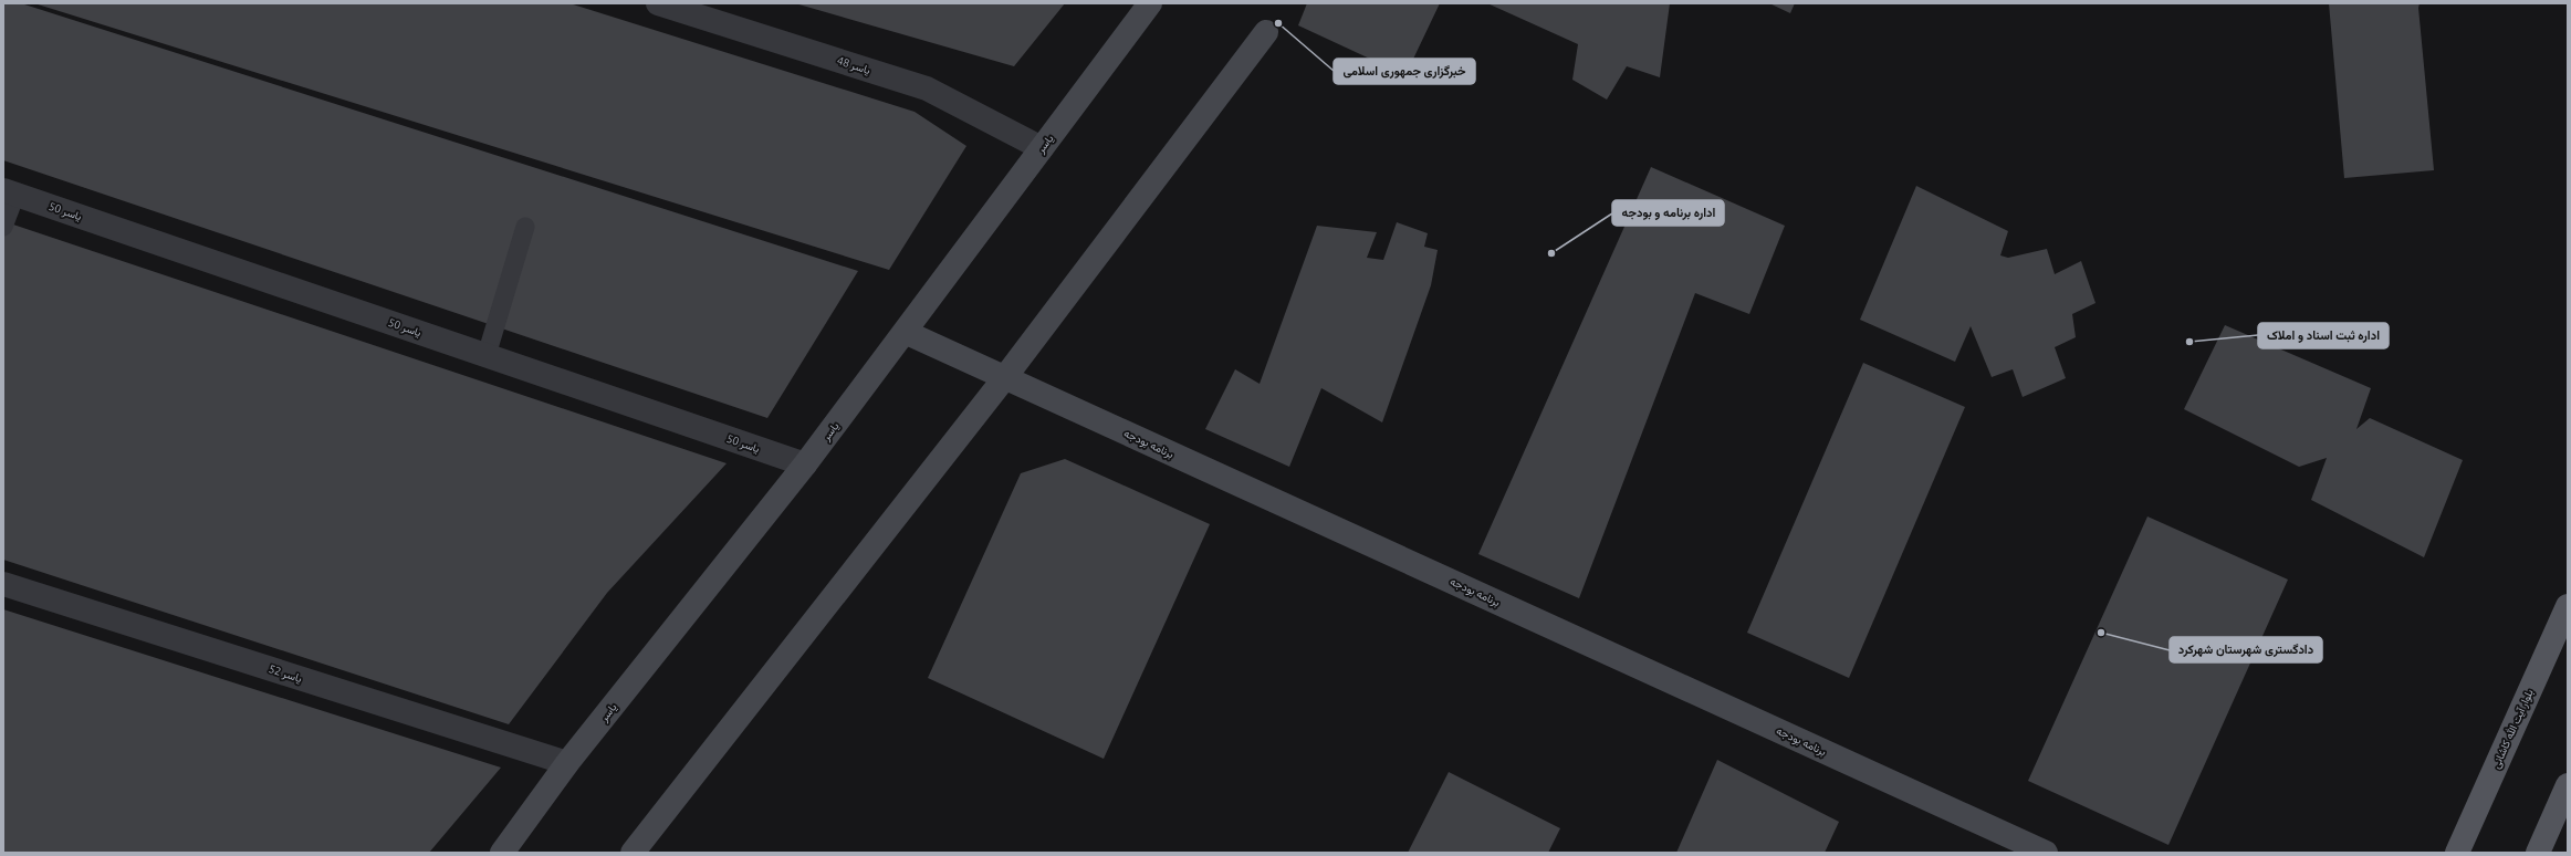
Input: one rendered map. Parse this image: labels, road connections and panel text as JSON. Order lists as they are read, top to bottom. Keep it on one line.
{"streets":{"main road":["یاسر","برنامه بودجه","بلوار آیت الله کاشانی"],"street":["یاسر 48","یاسر 50","یاسر 52"]},"crossings":[["یاسر 48","یاسر"],["یاسر","یاسر 50"],["یاسر","برنامه بودجه"],["یاسر","یاسر 52"]],"places":["خبرگزاری جمهوری اسلامی","اداره برنامه و بودجه","اداره ثبت اسناد و املاک","دادگستری شهرستان شهرکرد"]}
